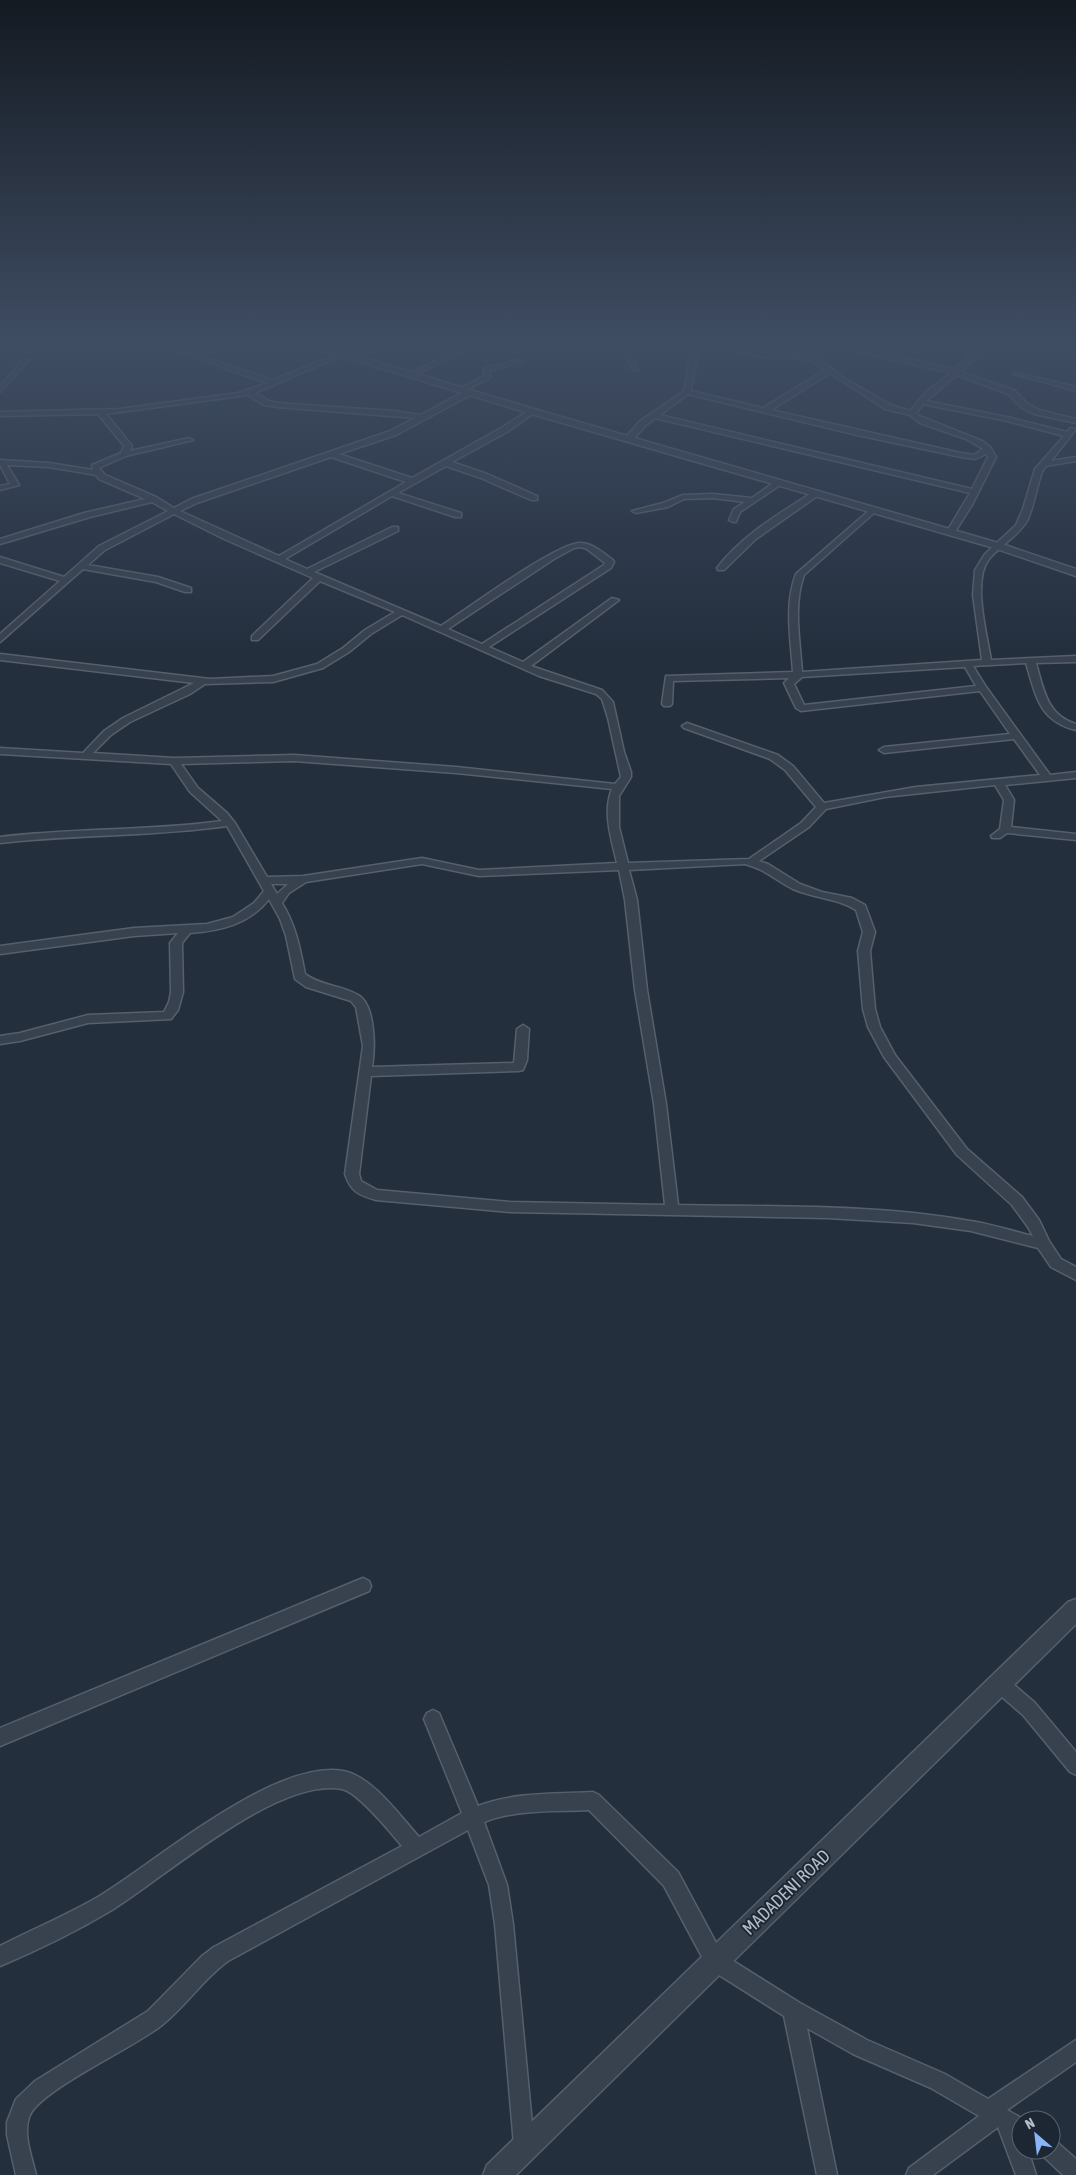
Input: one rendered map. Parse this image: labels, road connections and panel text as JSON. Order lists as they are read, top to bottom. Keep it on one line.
{"streets":{"street":["MADADENI ROAD"]},"north":"top left"}
